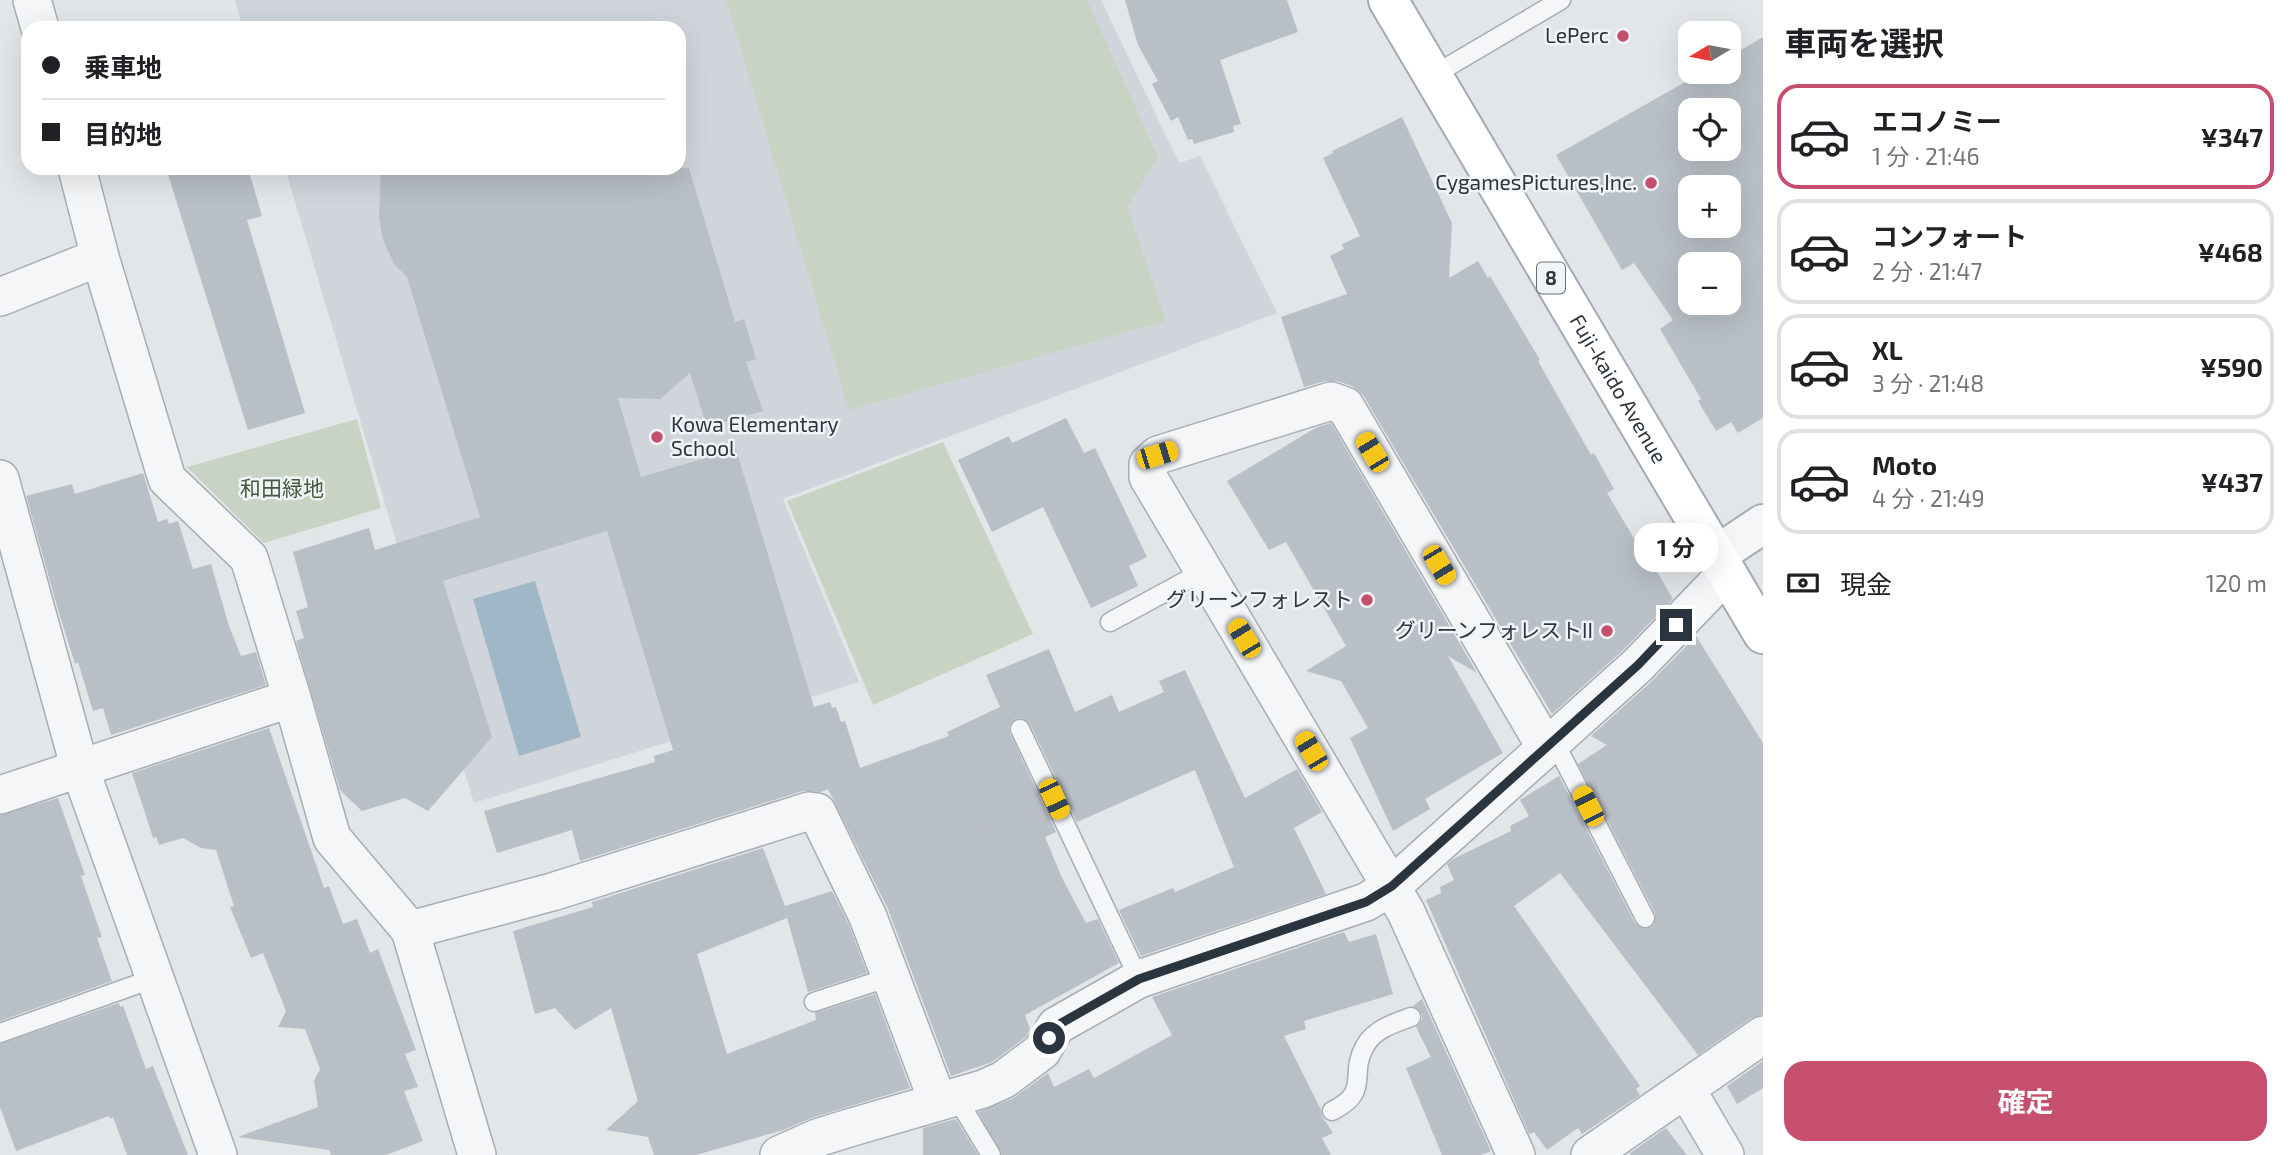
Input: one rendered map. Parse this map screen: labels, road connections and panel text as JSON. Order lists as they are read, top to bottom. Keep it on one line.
{"streets":{"main road":["8","Fuji-kaido Avenue"]},"parks":["和田緑地"],"places":["LePerc","CygamesPictures,Inc.","Kowa Elementary School","グリーンフォレスト","グリーンフォレストII"],"north":"left","page":{"heading":"車両を選択","map_buttons":["+","−"],"banner":["乗車地","目的地"],"list":[{"name":"エコノミー","note":"1 分 · 21:46","value":"¥347"},{"name":"コンフォート","note":"2 分 · 21:47","value":"¥468"},{"name":"XL","note":"3 分 · 21:48","value":"¥590"},{"name":"Moto","note":"4 分 · 21:49","value":"¥437"}],"bubble":"1 分","pay":["現金","120 m"],"buttons":"確定"}}
